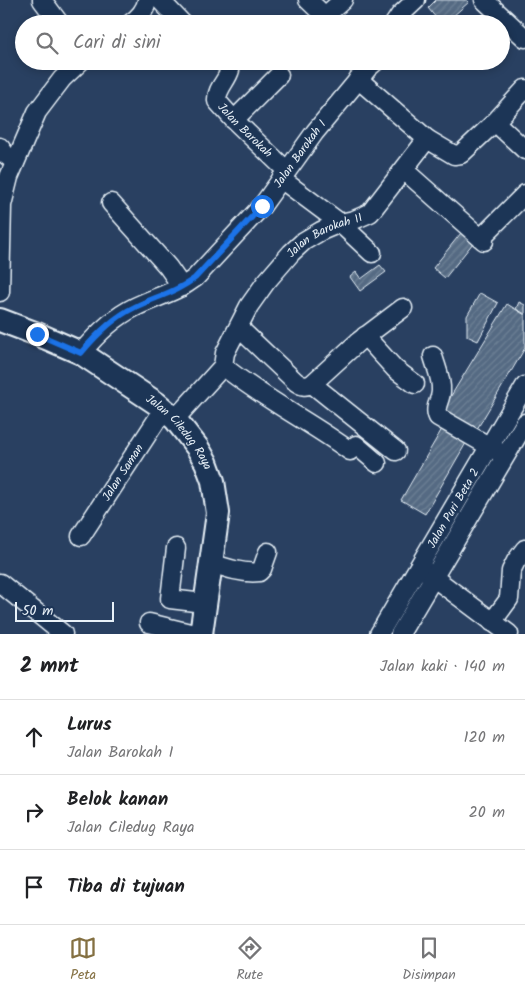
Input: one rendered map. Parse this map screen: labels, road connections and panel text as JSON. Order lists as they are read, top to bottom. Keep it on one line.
{"streets":{"main road":["Jalan Ciledug Raya"],"street":["Jalan Barokah","Jalan Barokah I","Jalan Barokah II","Jalan Saman","Jalan Puri Beta 2"]},"crossings":[["Jalan Barokah","Jalan Barokah I"],["Jalan Barokah","Jalan Barokah II"],["Jalan Barokah I","Jalan Ciledug Raya"],["Jalan Barokah II","Jalan Ciledug Raya"],["Jalan Barokah II","Jalan Saman"],["Jalan Ciledug Raya","Jalan Saman"]],"scale_bar":"50 m","page":{"search":"Cari di sini","scale":"50 m","heading":["2 mnt","Jalan kaki · 140 m"],"list":[["Lurus","Jalan Barokah I","120 m"],["Belok kanan","Jalan Ciledug Raya","20 m"],"Tiba di tujuan"],"nav":["Peta","Rute","Disimpan"]}}
